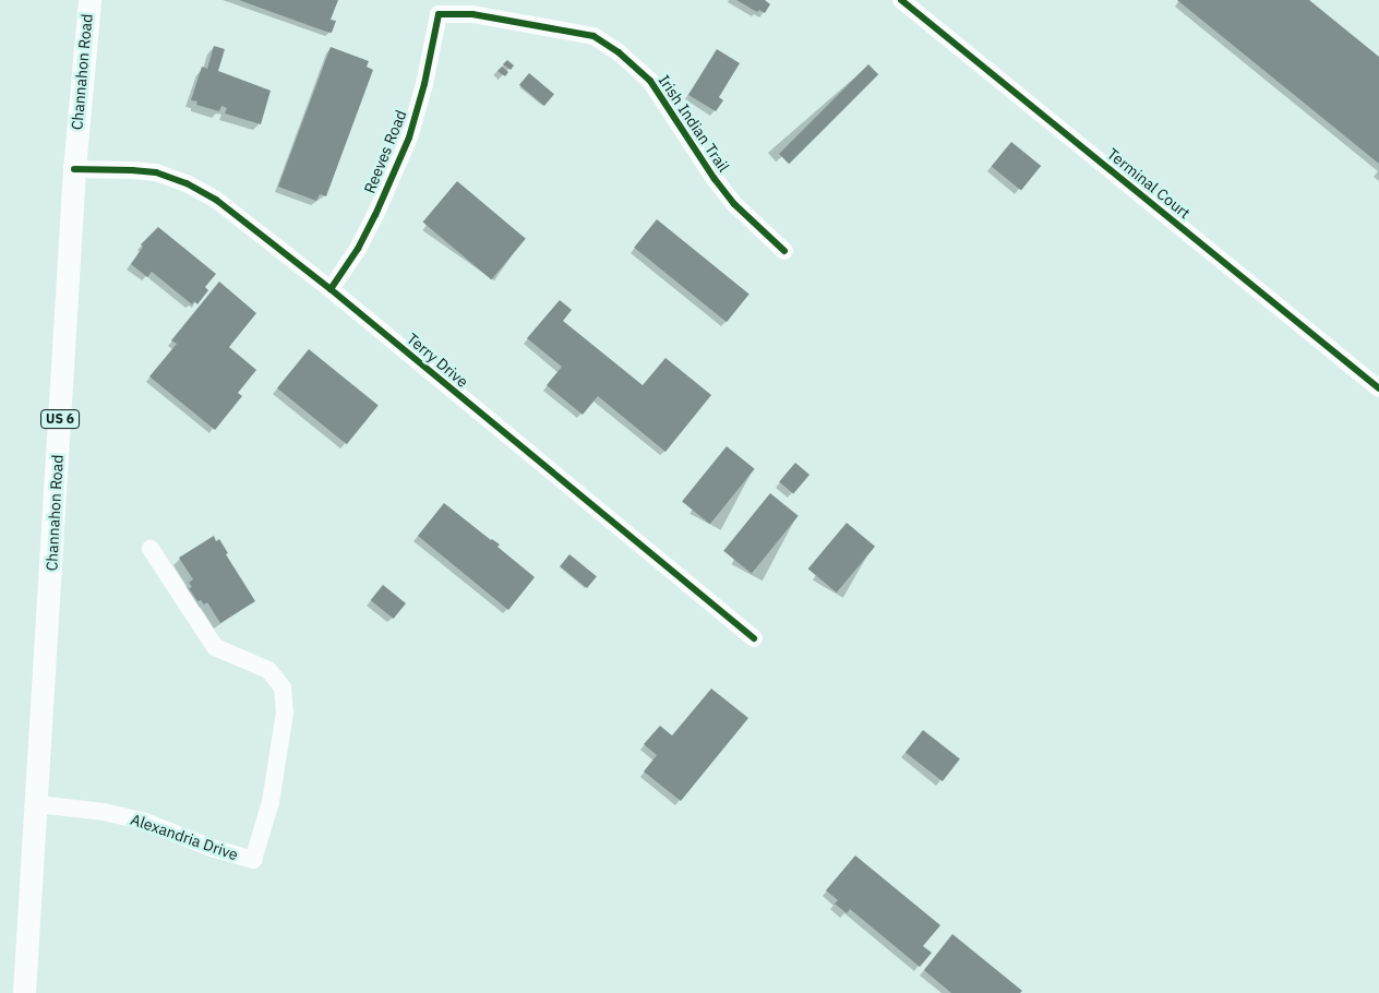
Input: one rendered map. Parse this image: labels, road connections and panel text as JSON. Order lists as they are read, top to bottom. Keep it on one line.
{"streets":{"main road":["Channahon Road","US 6"],"street":["Irish Indian Trail","Reeves Road","Terminal Court","Terry Drive","Alexandria Drive"]},"crossings":[["Channahon Road","Terry Drive"],["Channahon Road","Alexandria Drive"],["Irish Indian Trail","Reeves Road"],["Reeves Road","Terry Drive"]]}
